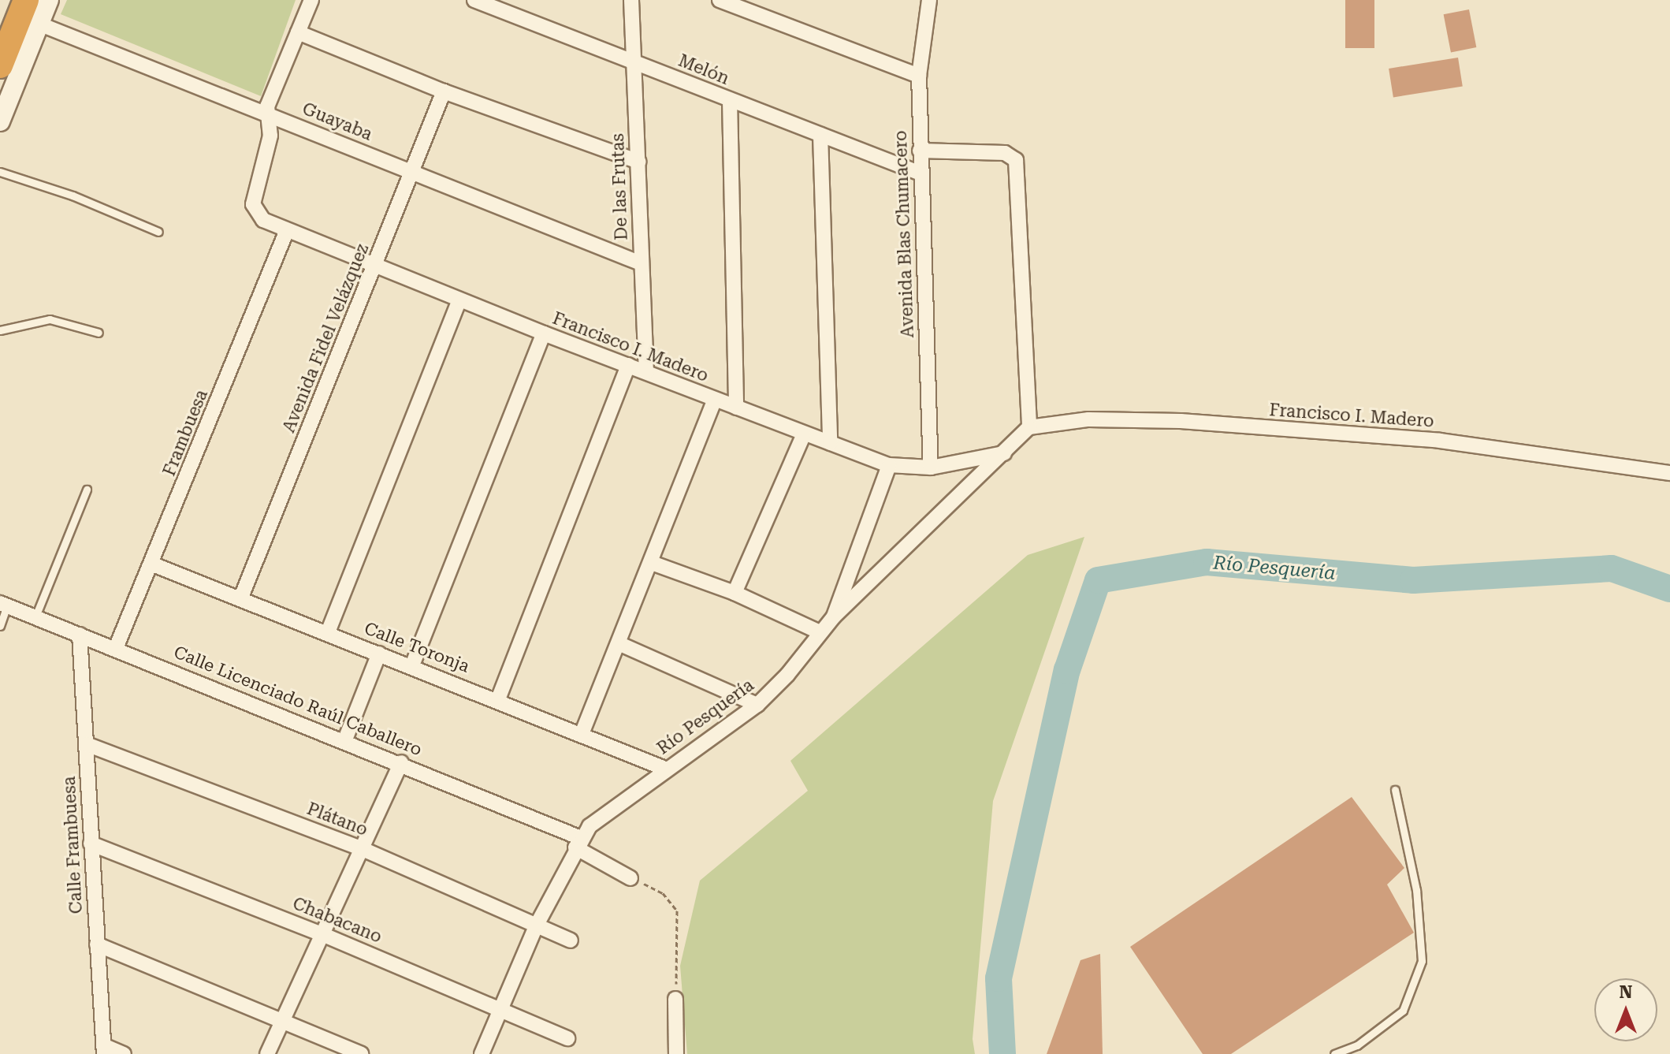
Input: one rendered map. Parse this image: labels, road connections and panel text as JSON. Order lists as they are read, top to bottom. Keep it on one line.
{"streets":{"street":["Melón","Guayaba","De las Frutas","Avenida Blas Chumacero","Avenida Fidel Velázquez","Francisco I. Madero","Frambuesa","Calle Toronja","Calle Licenciado Raúl Caballero","Río Pesquería","Plátano","Calle Frambuesa","Chabacano"]},"crossings":[["Melón","De las Frutas"],["Melón","Avenida Blas Chumacero"],["Guayaba","De las Frutas"],["Guayaba","Avenida Fidel Velázquez"],["Guayaba","Francisco I. Madero"],["De las Frutas","Francisco I. Madero"],["Avenida Blas Chumacero","Francisco I. Madero"],["Avenida Fidel Velázquez","Francisco I. Madero"],["Avenida Fidel Velázquez","Calle Toronja"],["Francisco I. Madero","Frambuesa"],["Francisco I. Madero","Río Pesquería"],["Frambuesa","Calle Toronja"],["Frambuesa","Calle Licenciado Raúl Caballero"],["Calle Toronja","Río Pesquería"],["Calle Licenciado Raúl Caballero","Río Pesquería"],["Calle Licenciado Raúl Caballero","Calle Frambuesa"],["Río Pesquería","Plátano"],["Río Pesquería","Chabacano"],["Plátano","Calle Frambuesa"],["Calle Frambuesa","Chabacano"]],"water":["Río Pesquería"],"north":"top"}
